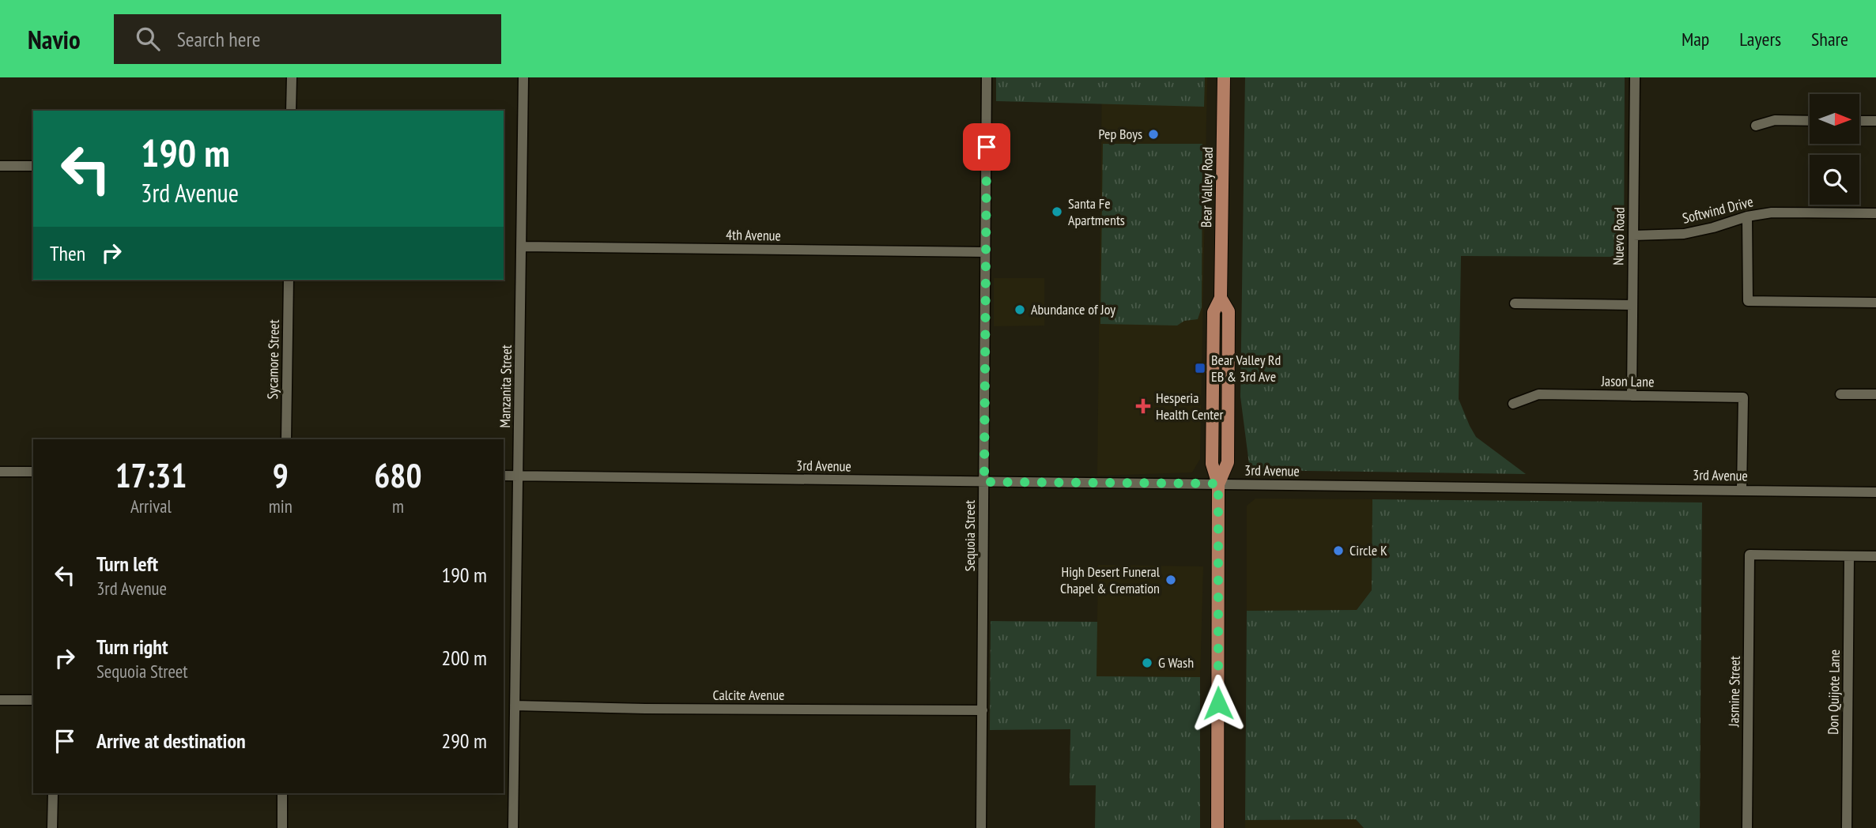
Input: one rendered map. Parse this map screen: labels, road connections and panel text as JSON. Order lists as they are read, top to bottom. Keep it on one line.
{"streets":{"main road":["Bear Valley Road"],"street":["Softwind Drive","4th Avenue","Nuevo Road","Sycamore Street","Jason Lane","Manzanita Street","3rd Avenue","Sequoia Street","Jasmine Street","Don Quijote Lane","Calcite Avenue"]},"crossings":[["Bear Valley Road","3rd Avenue"],["Softwind Drive","Nuevo Road"],["4th Avenue","Manzanita Street"],["4th Avenue","Sequoia Street"],["Nuevo Road","Jason Lane"],["Jason Lane","3rd Avenue"],["Manzanita Street","3rd Avenue"],["Manzanita Street","Calcite Avenue"],["3rd Avenue","Sequoia Street"],["Sequoia Street","Calcite Avenue"],["Jasmine Street","Don Quijote Lane"]],"places":{"other":["Pep Boys","Santa Fe Apartments","Abundance of Joy","Circle K","High Desert Funeral Chapel & Cremation","G Wash"],"transit":["Bear Valley Rd EB & 3rd Ave"],"health":["Hesperia Health Center"]},"north":"right","page":{"header":"Navio","search":"Search here","nav":["Map","Layers","Share"],"turn":["190 m","3rd Avenue"],"then":"Then","eta":["17:31","Arrival","9","min","680","m"],"list":[{"name":"Turn left","note":"3rd Avenue","value":"190 m"},{"name":"Turn right","note":"Sequoia Street","value":"200 m"},{"name":"Arrive at destination","value":"290 m"}]}}
